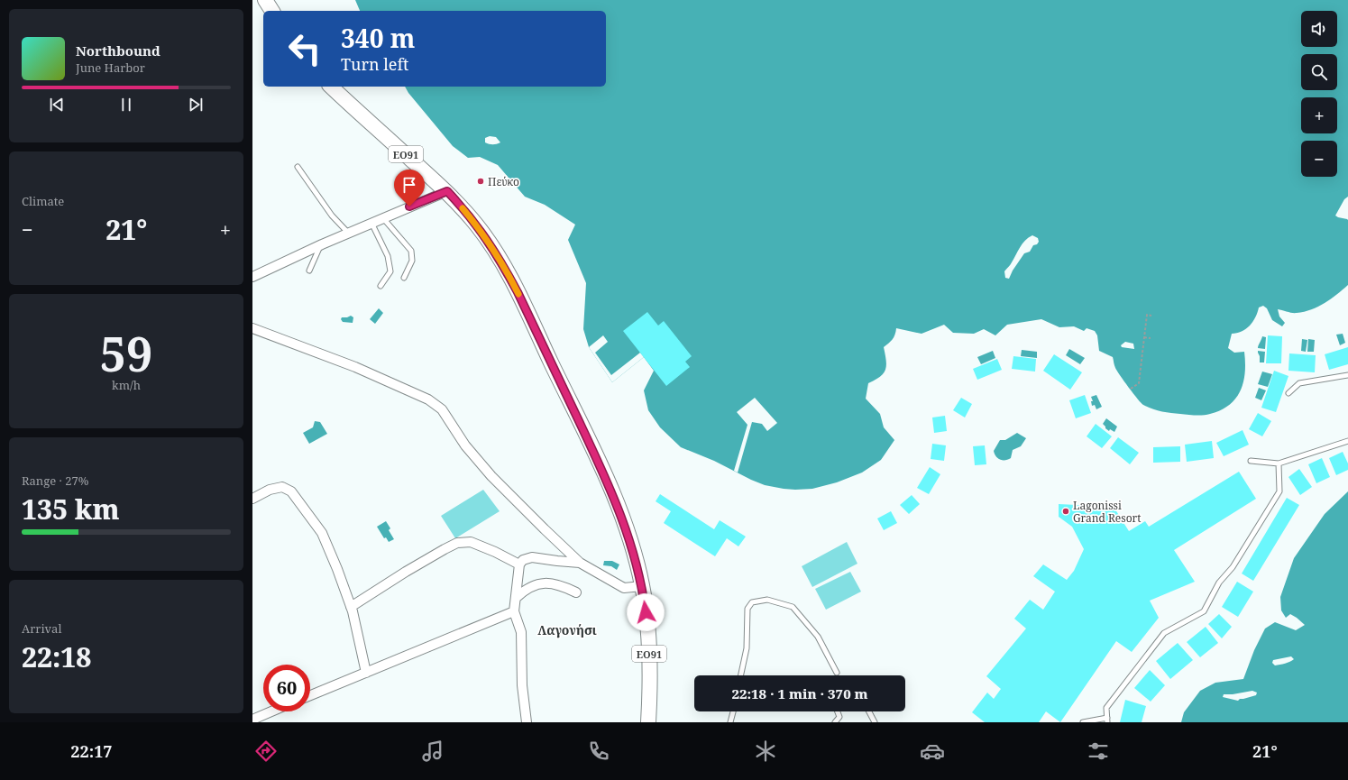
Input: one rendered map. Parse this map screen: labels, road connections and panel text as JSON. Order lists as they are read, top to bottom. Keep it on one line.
{"streets":{"main road":["ΕΟ91"]},"districts":["Λαγονήσι"],"places":["Πεύκο","Lagonissi Grand Resort"],"page":{"map_buttons":["+","−"],"turn":["340 m","Turn left"],"song":["Northbound","June Harbor"],"tile":["Climate",["59","km/h"],["Range · 27%","135 km"],["Arrival","22:18"]],"heat":["−","21°","+"],"limit":"60","trip":"22:18 · 1 min · 370 m","tabs":["22:17","21°"]}}
